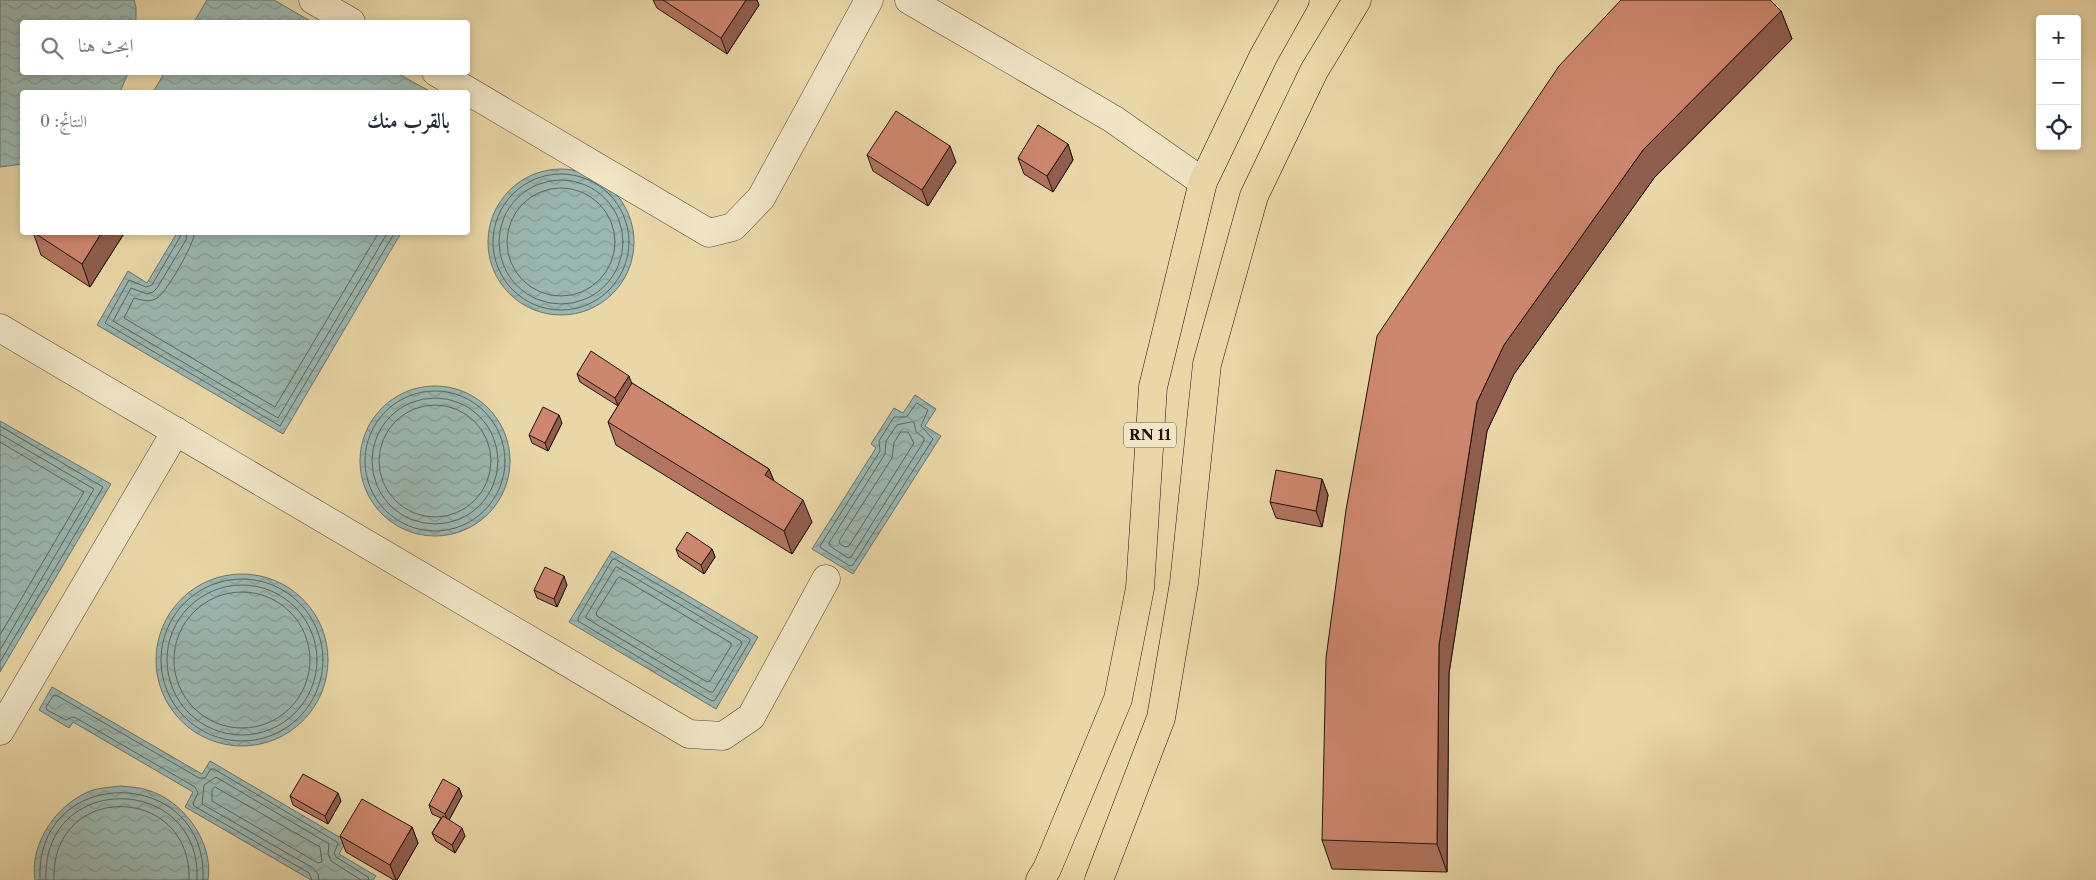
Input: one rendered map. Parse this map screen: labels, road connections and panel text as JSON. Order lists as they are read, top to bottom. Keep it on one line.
{"streets":{"highway":["RN 11"]},"page":{"map_buttons":["+","−"],"search":"ابحث هنا","heading":["بالقرب منك","النتائج: 0"]}}
